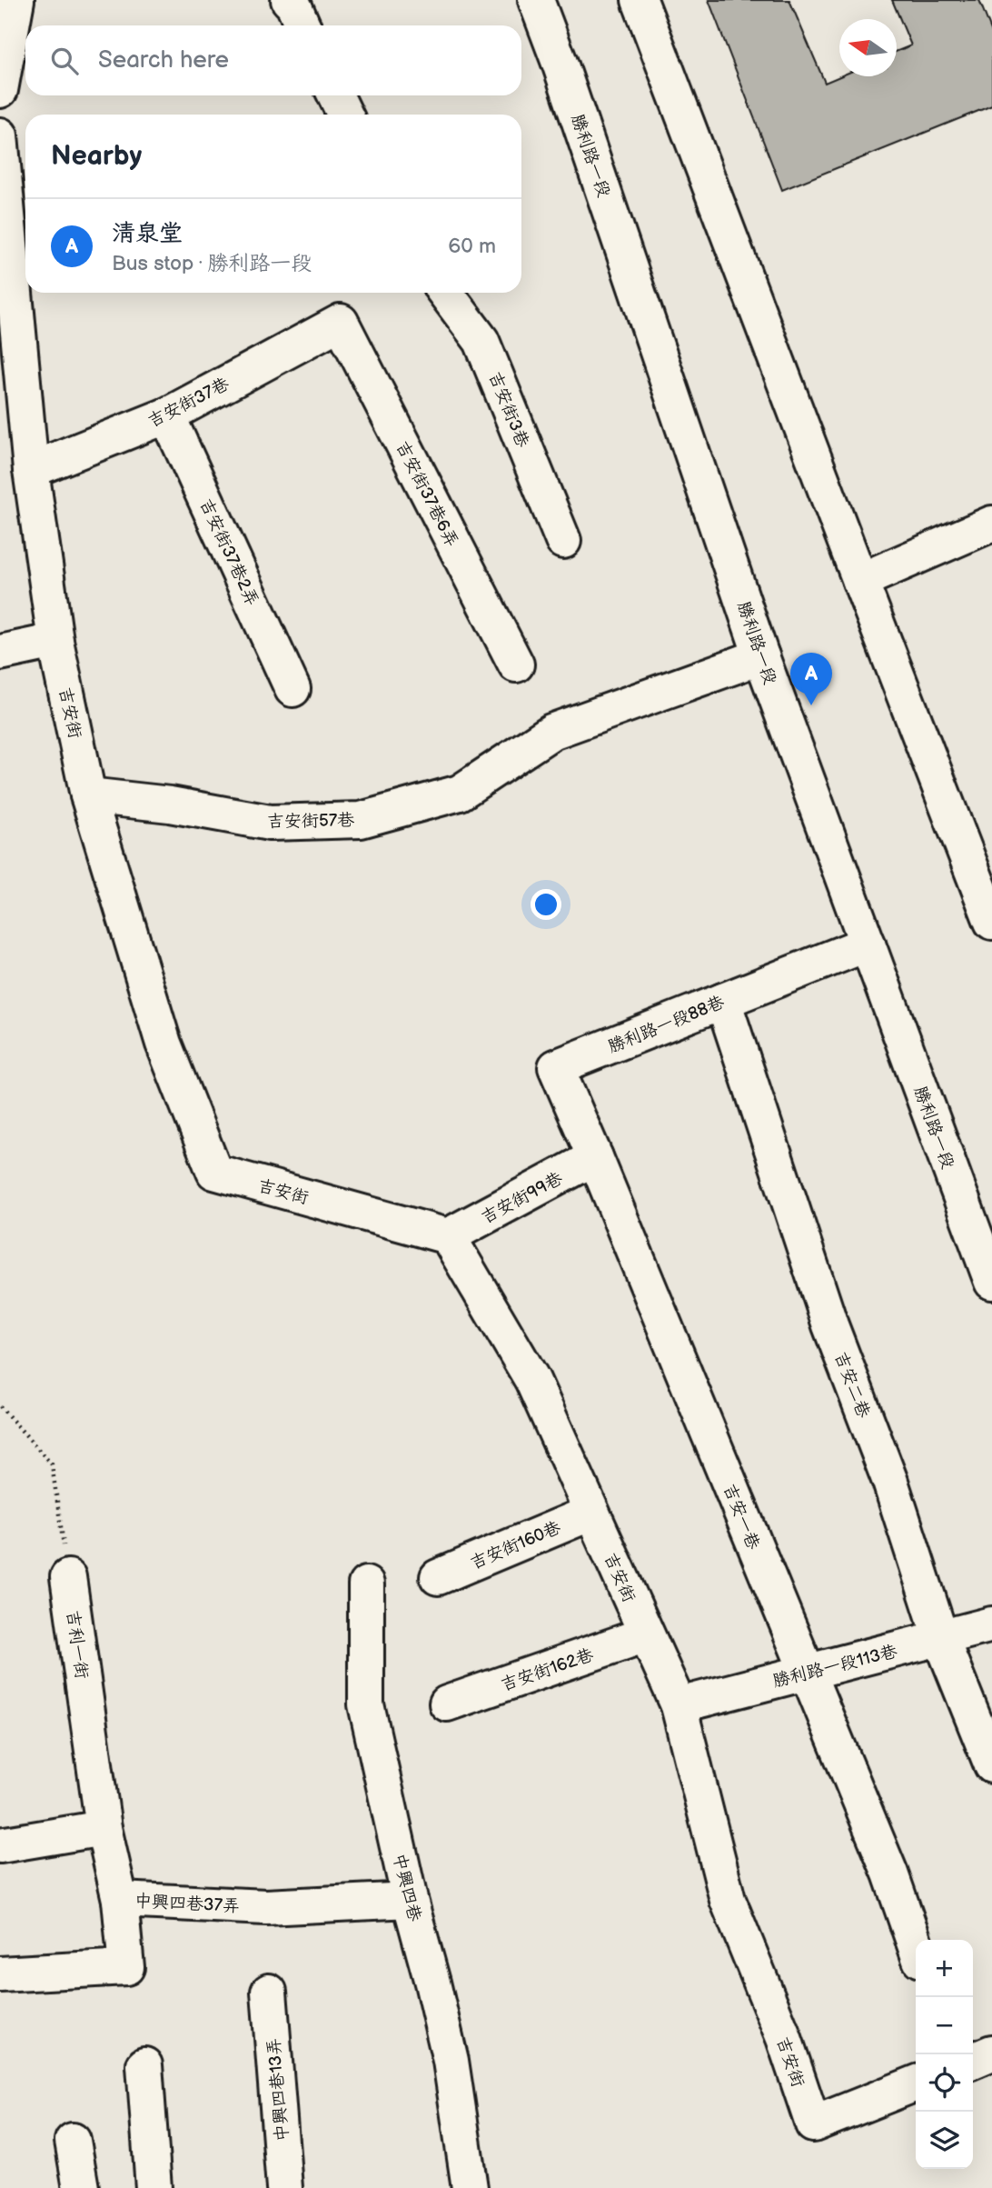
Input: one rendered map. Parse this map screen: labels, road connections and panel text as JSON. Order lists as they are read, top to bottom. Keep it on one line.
{"streets":{"street":["勝利路一段","吉安街37巷","吉安街3巷","吉安街37巷6弄","吉安街37巷2弄","吉安街","吉安街57巷","勝利路一段88巷","吉安街99巷","吉安二巷","吉安一巷","吉安街160巷","吉利一街","勝利路一段113巷","吉安街162巷","中興四巷","中興四巷37弄","中興四巷13弄"]},"crossings":[["勝利路一段","吉安街57巷"],["勝利路一段","勝利路一段88巷"],["吉安街37巷","吉安街37巷6弄"],["吉安街37巷","吉安街37巷2弄"],["吉安街37巷","吉安街"],["吉安街","吉安街57巷"],["吉安街","吉安街99巷"],["吉安街","吉安街160巷"],["吉安街","勝利路一段113巷"],["吉安街","吉安街162巷"],["勝利路一段88巷","吉安街99巷"],["勝利路一段88巷","吉安二巷"],["勝利路一段88巷","吉安一巷"],["吉安街99巷","吉安一巷"],["吉安二巷","勝利路一段113巷"],["吉安一巷","勝利路一段113巷"],["吉利一街","中興四巷37弄"],["中興四巷","中興四巷37弄"]],"north":"left","page":{"search":"Search here","heading":"Nearby","list":[{"mark":"A","name":"清泉堂","note":"Bus stop · 勝利路一段","value":"60 m"}],"pins":"A","map_buttons":["+","−"]}}
